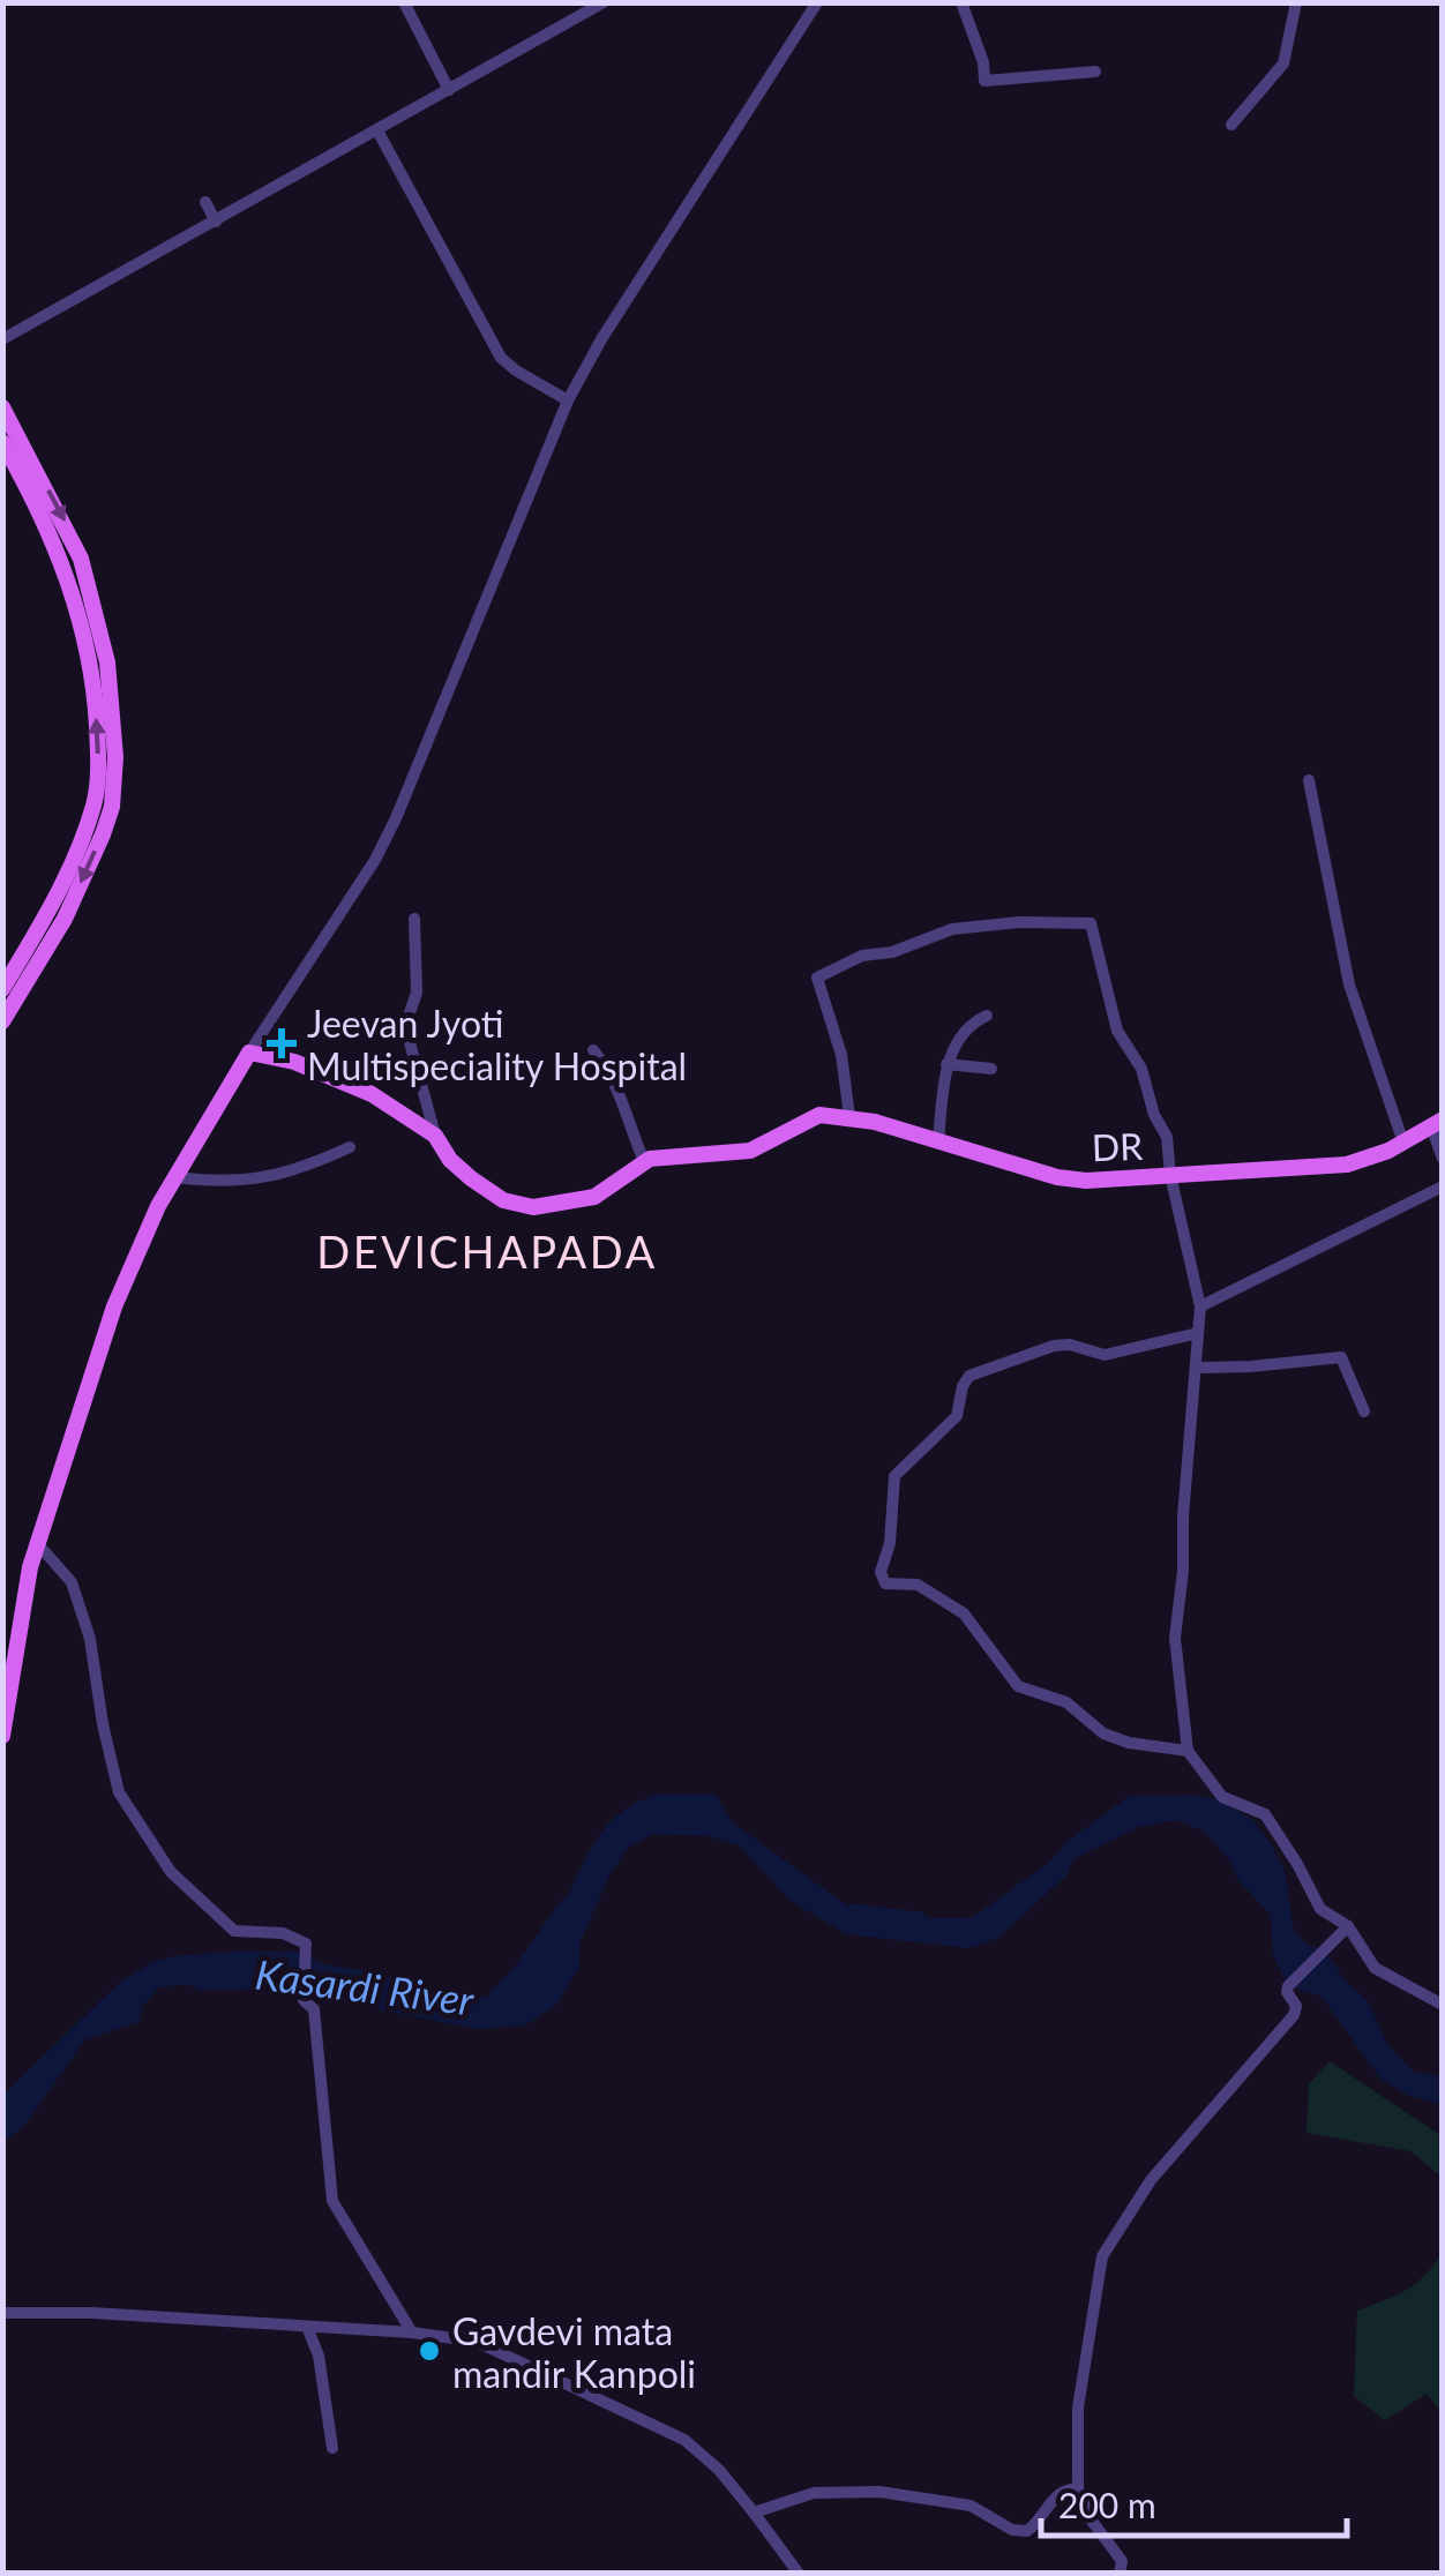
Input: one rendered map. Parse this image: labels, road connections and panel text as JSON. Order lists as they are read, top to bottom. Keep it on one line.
{"streets":{"main road":["DR"]},"districts":["DEVICHAPADA"],"water":["Kasardi River"],"places":{"health":["Jeevan Jyoti Multispeciality Hospital"],"other":["Gavdevi mata mandir Kanpoli"]},"scale_bar":"200 m"}
